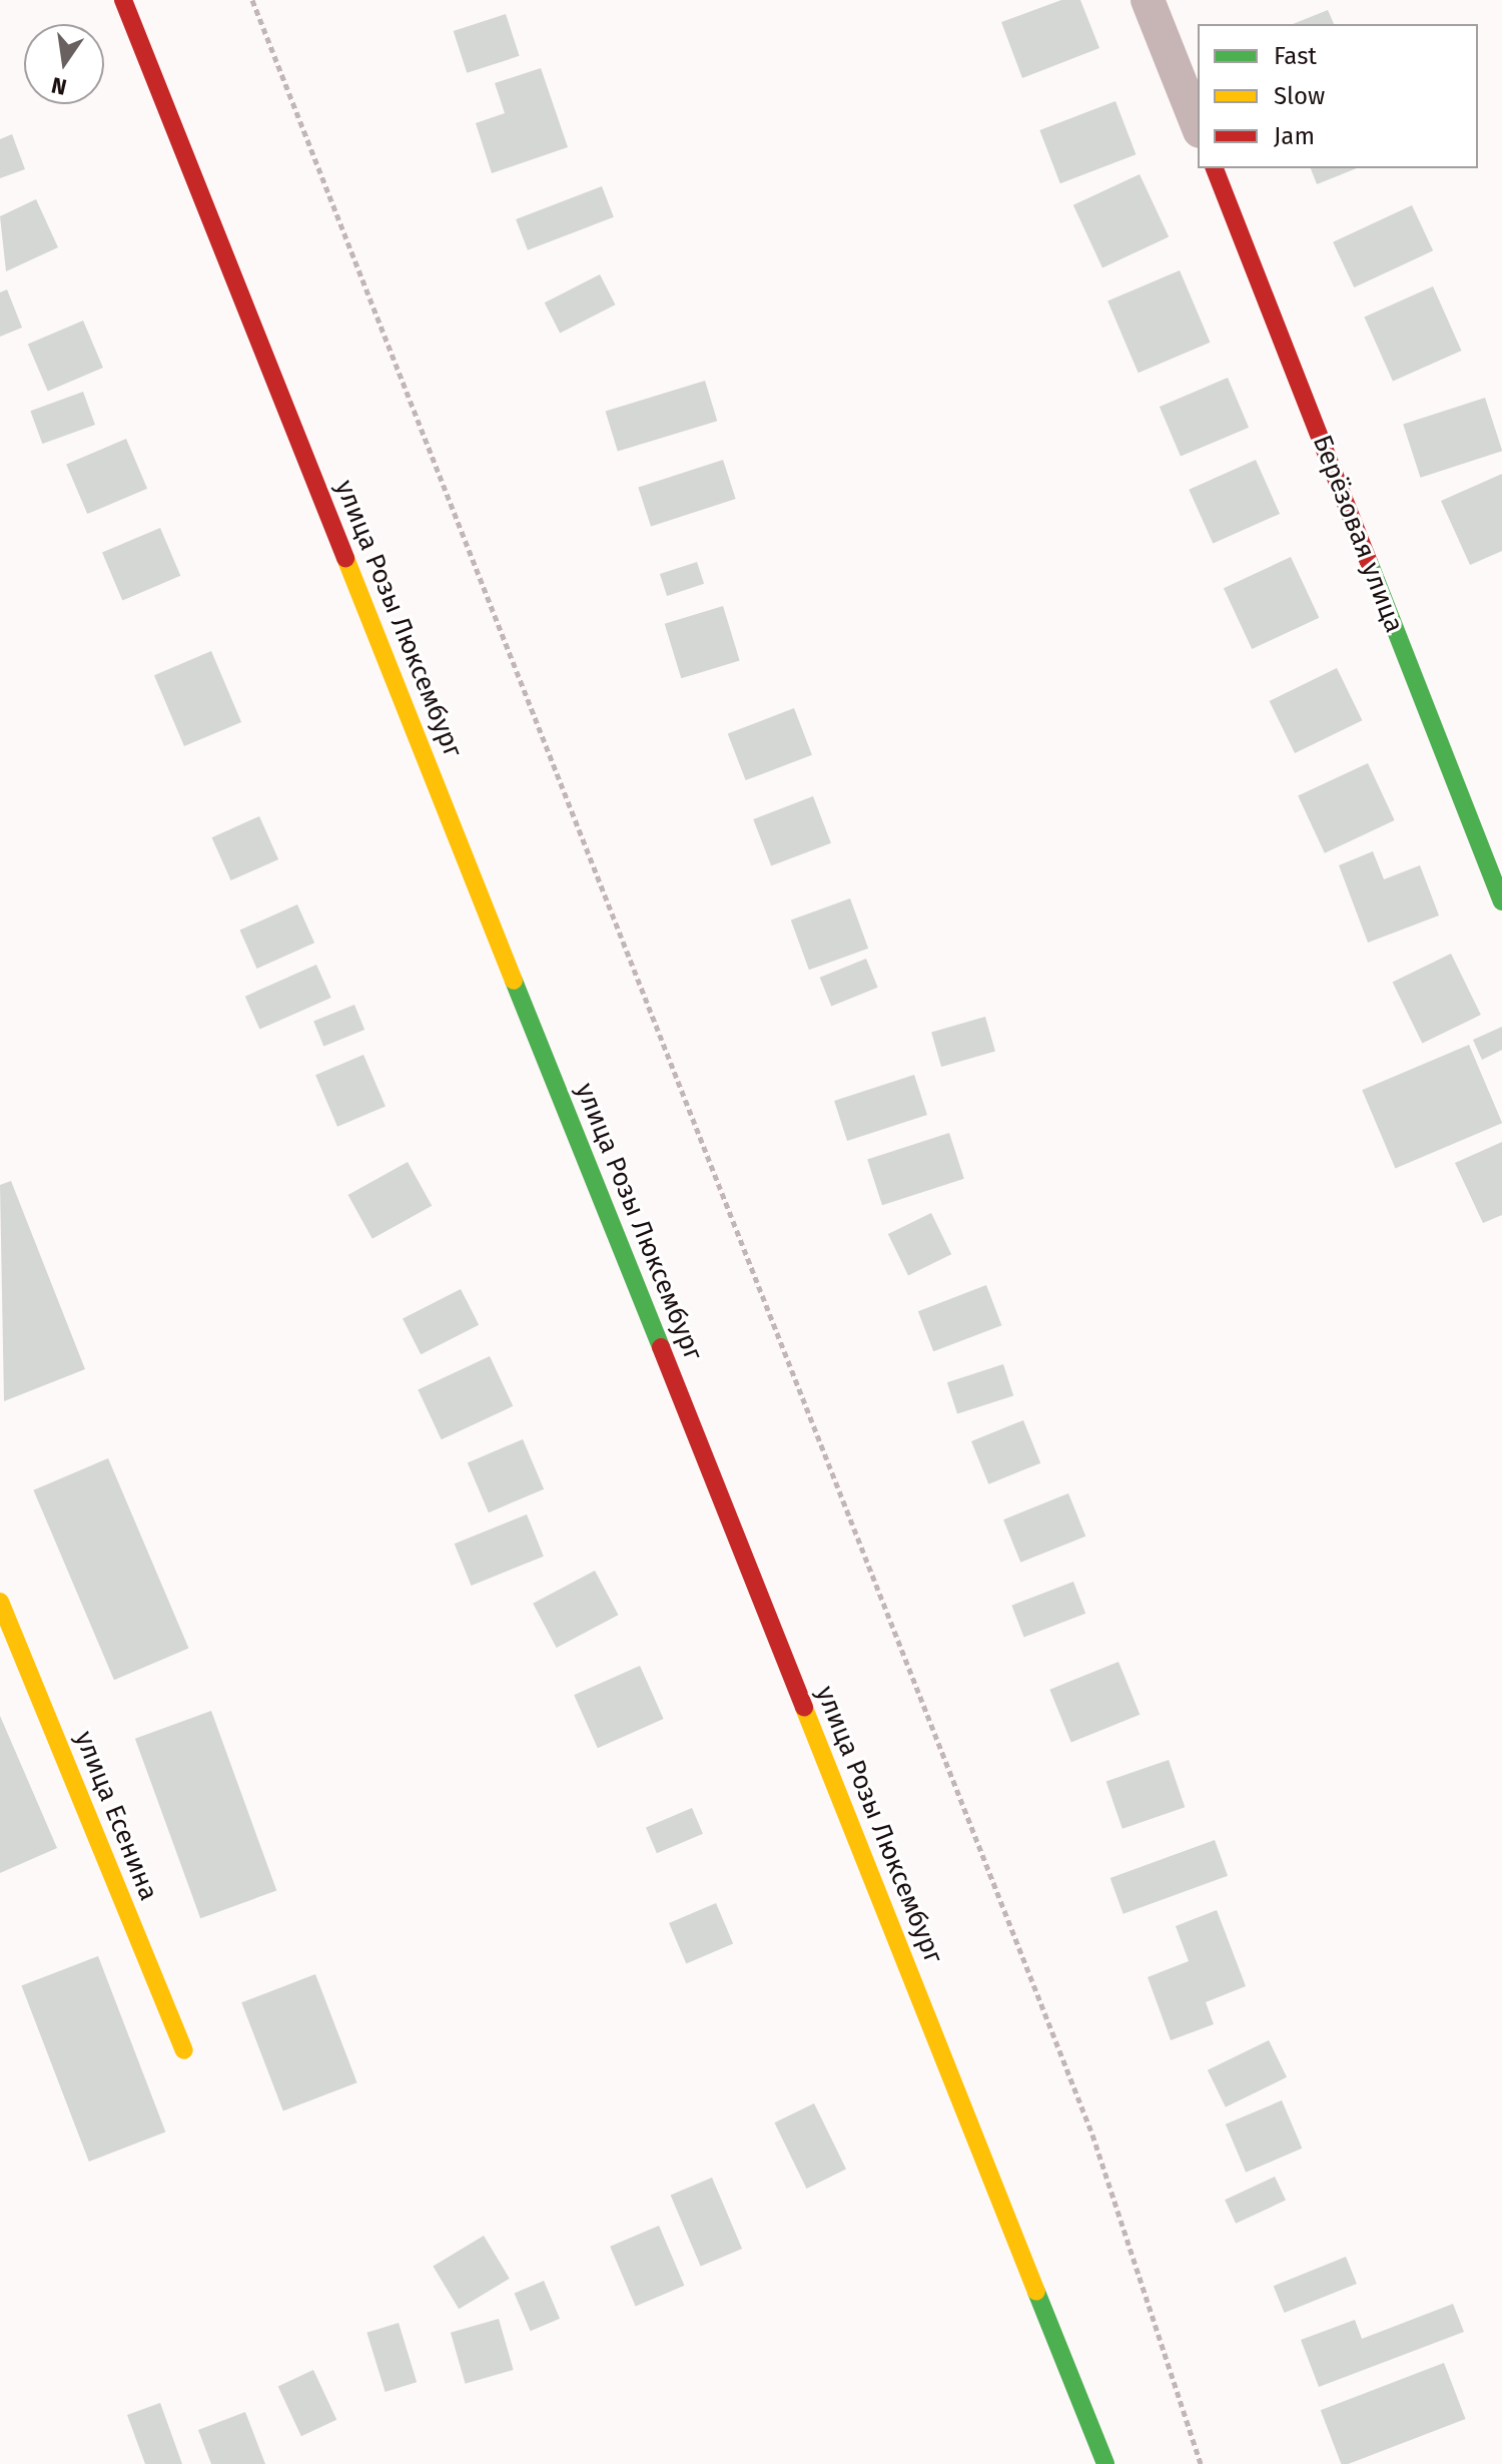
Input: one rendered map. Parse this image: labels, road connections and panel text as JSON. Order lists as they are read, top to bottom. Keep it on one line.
{"streets":{"street":["Берёзовая улица","улица Розы Люксембург","улица Есенина"]},"legend":["Fast","Slow","Jam"],"north":"bottom"}
